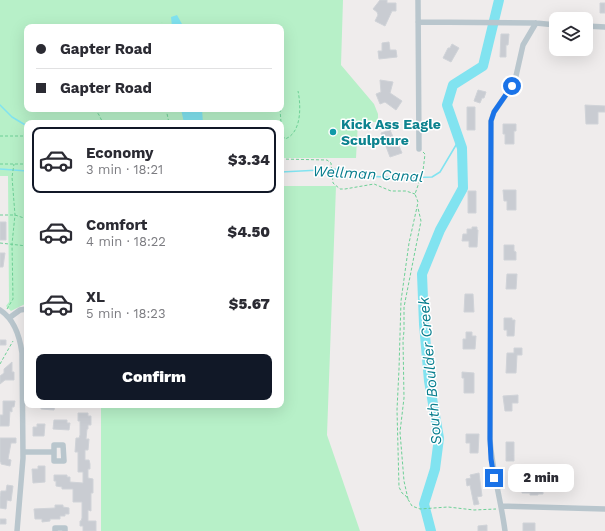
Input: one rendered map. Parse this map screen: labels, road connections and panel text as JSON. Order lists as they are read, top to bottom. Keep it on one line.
{"water":["Wellman Canal","South Boulder Creek"],"places":["Kick Ass Eagle Sculpture"],"page":{"banner":["Gapter Road","Gapter Road"],"list":[{"name":"Economy","note":"3 min · 18:21","value":"$3.34"},{"name":"Comfort","note":"4 min · 18:22","value":"$4.50"},{"name":"XL","note":"5 min · 18:23","value":"$5.67"}],"buttons":"Confirm","bubble":"2 min"}}
